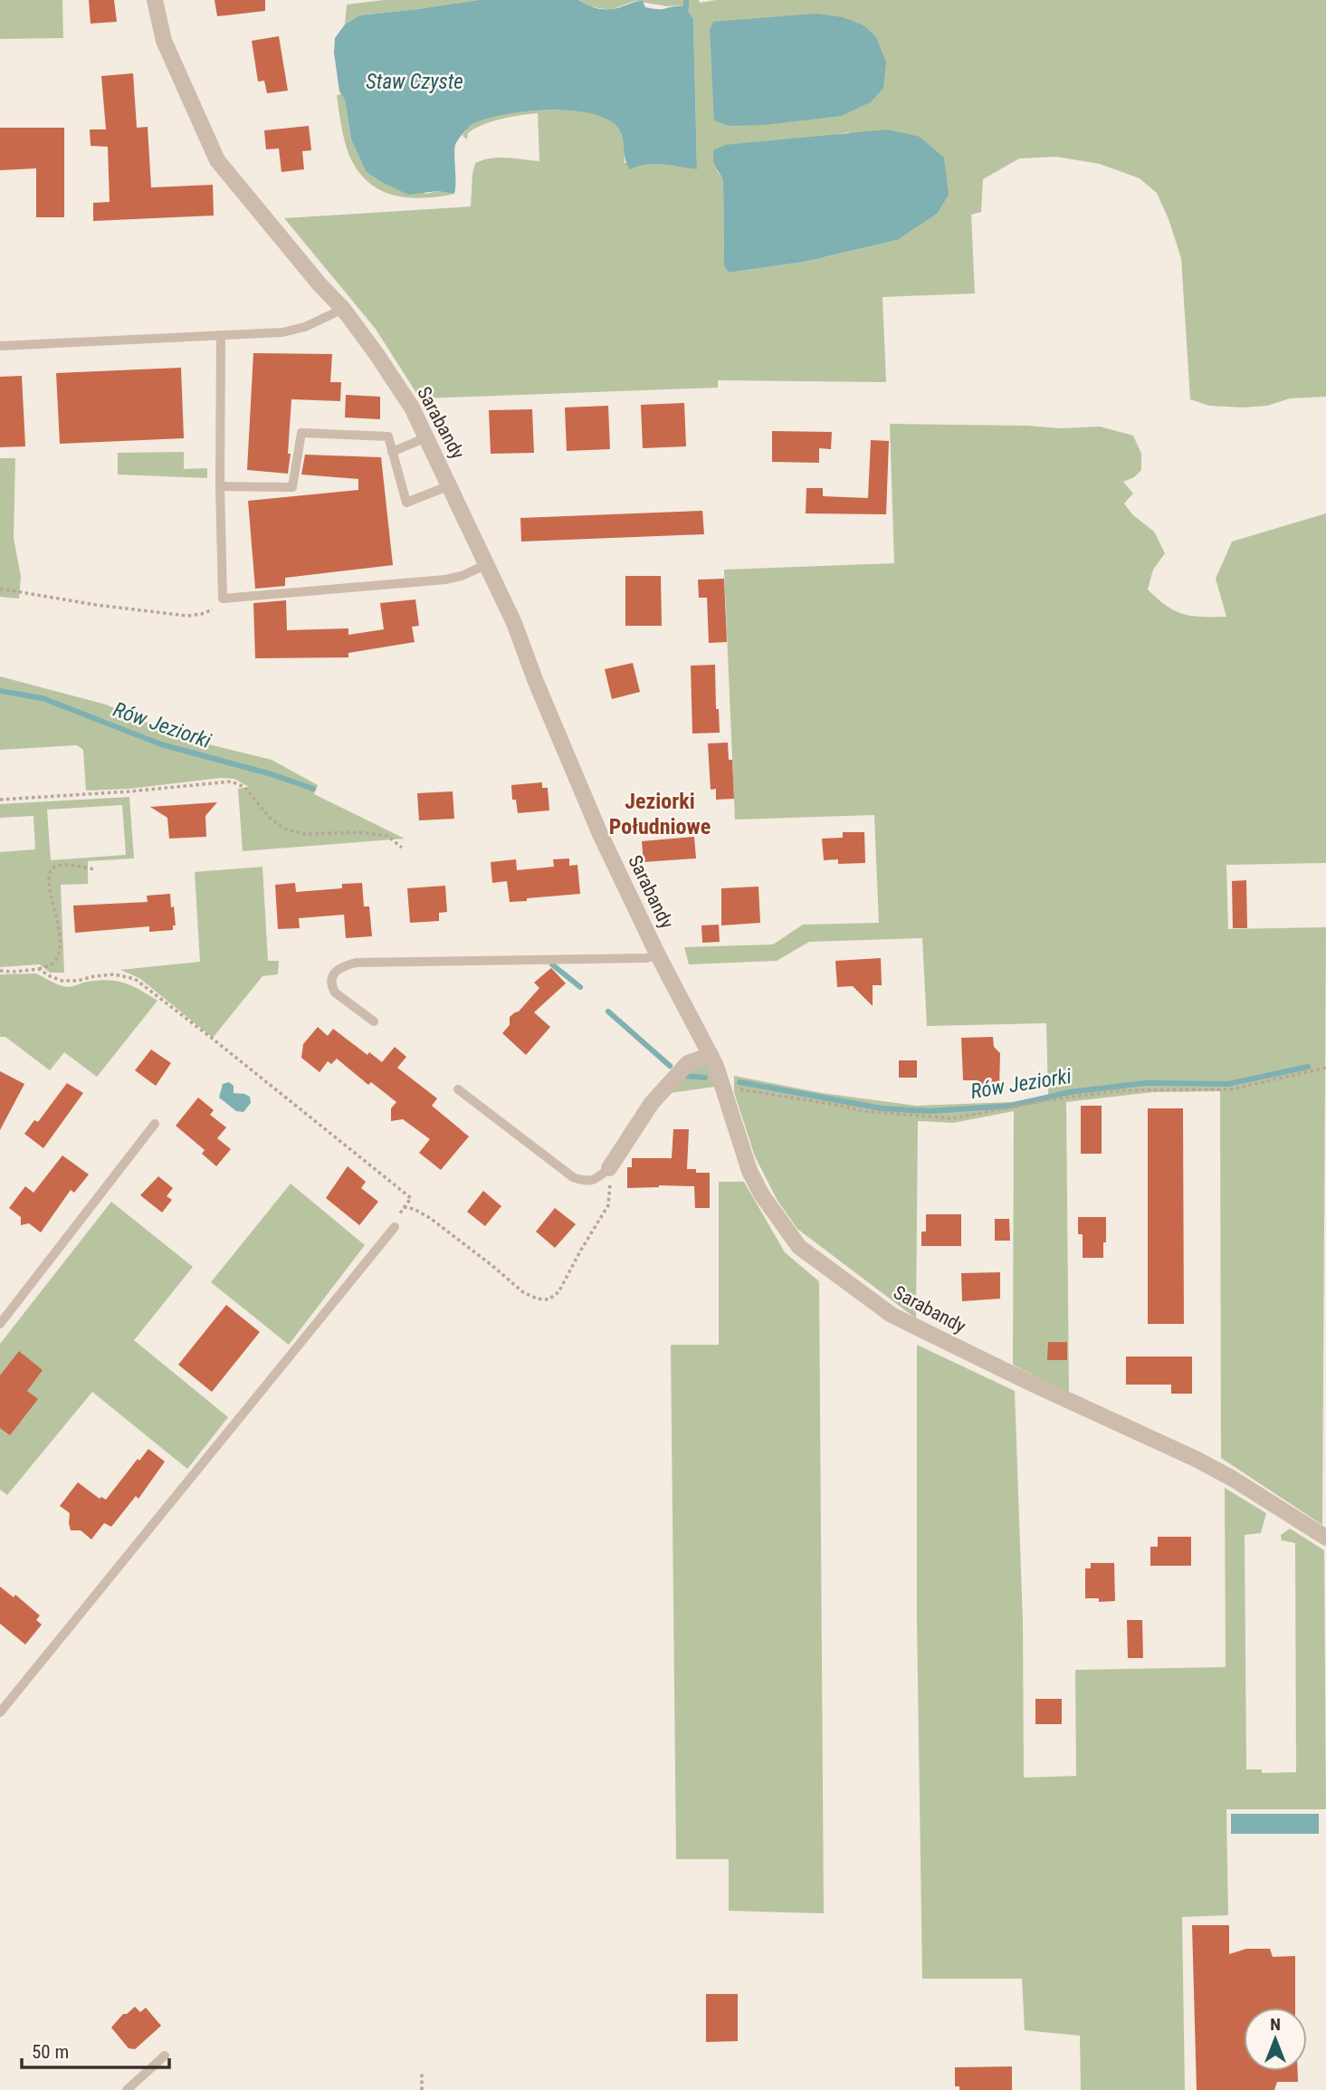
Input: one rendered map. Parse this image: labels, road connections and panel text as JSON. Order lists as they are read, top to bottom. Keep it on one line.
{"streets":{"street":["Sarabandy"]},"districts":["Jeziorki Południowe"],"water":["Staw Czyste","Rów Jeziorki"],"scale_bar":"50 m","north":"top"}
